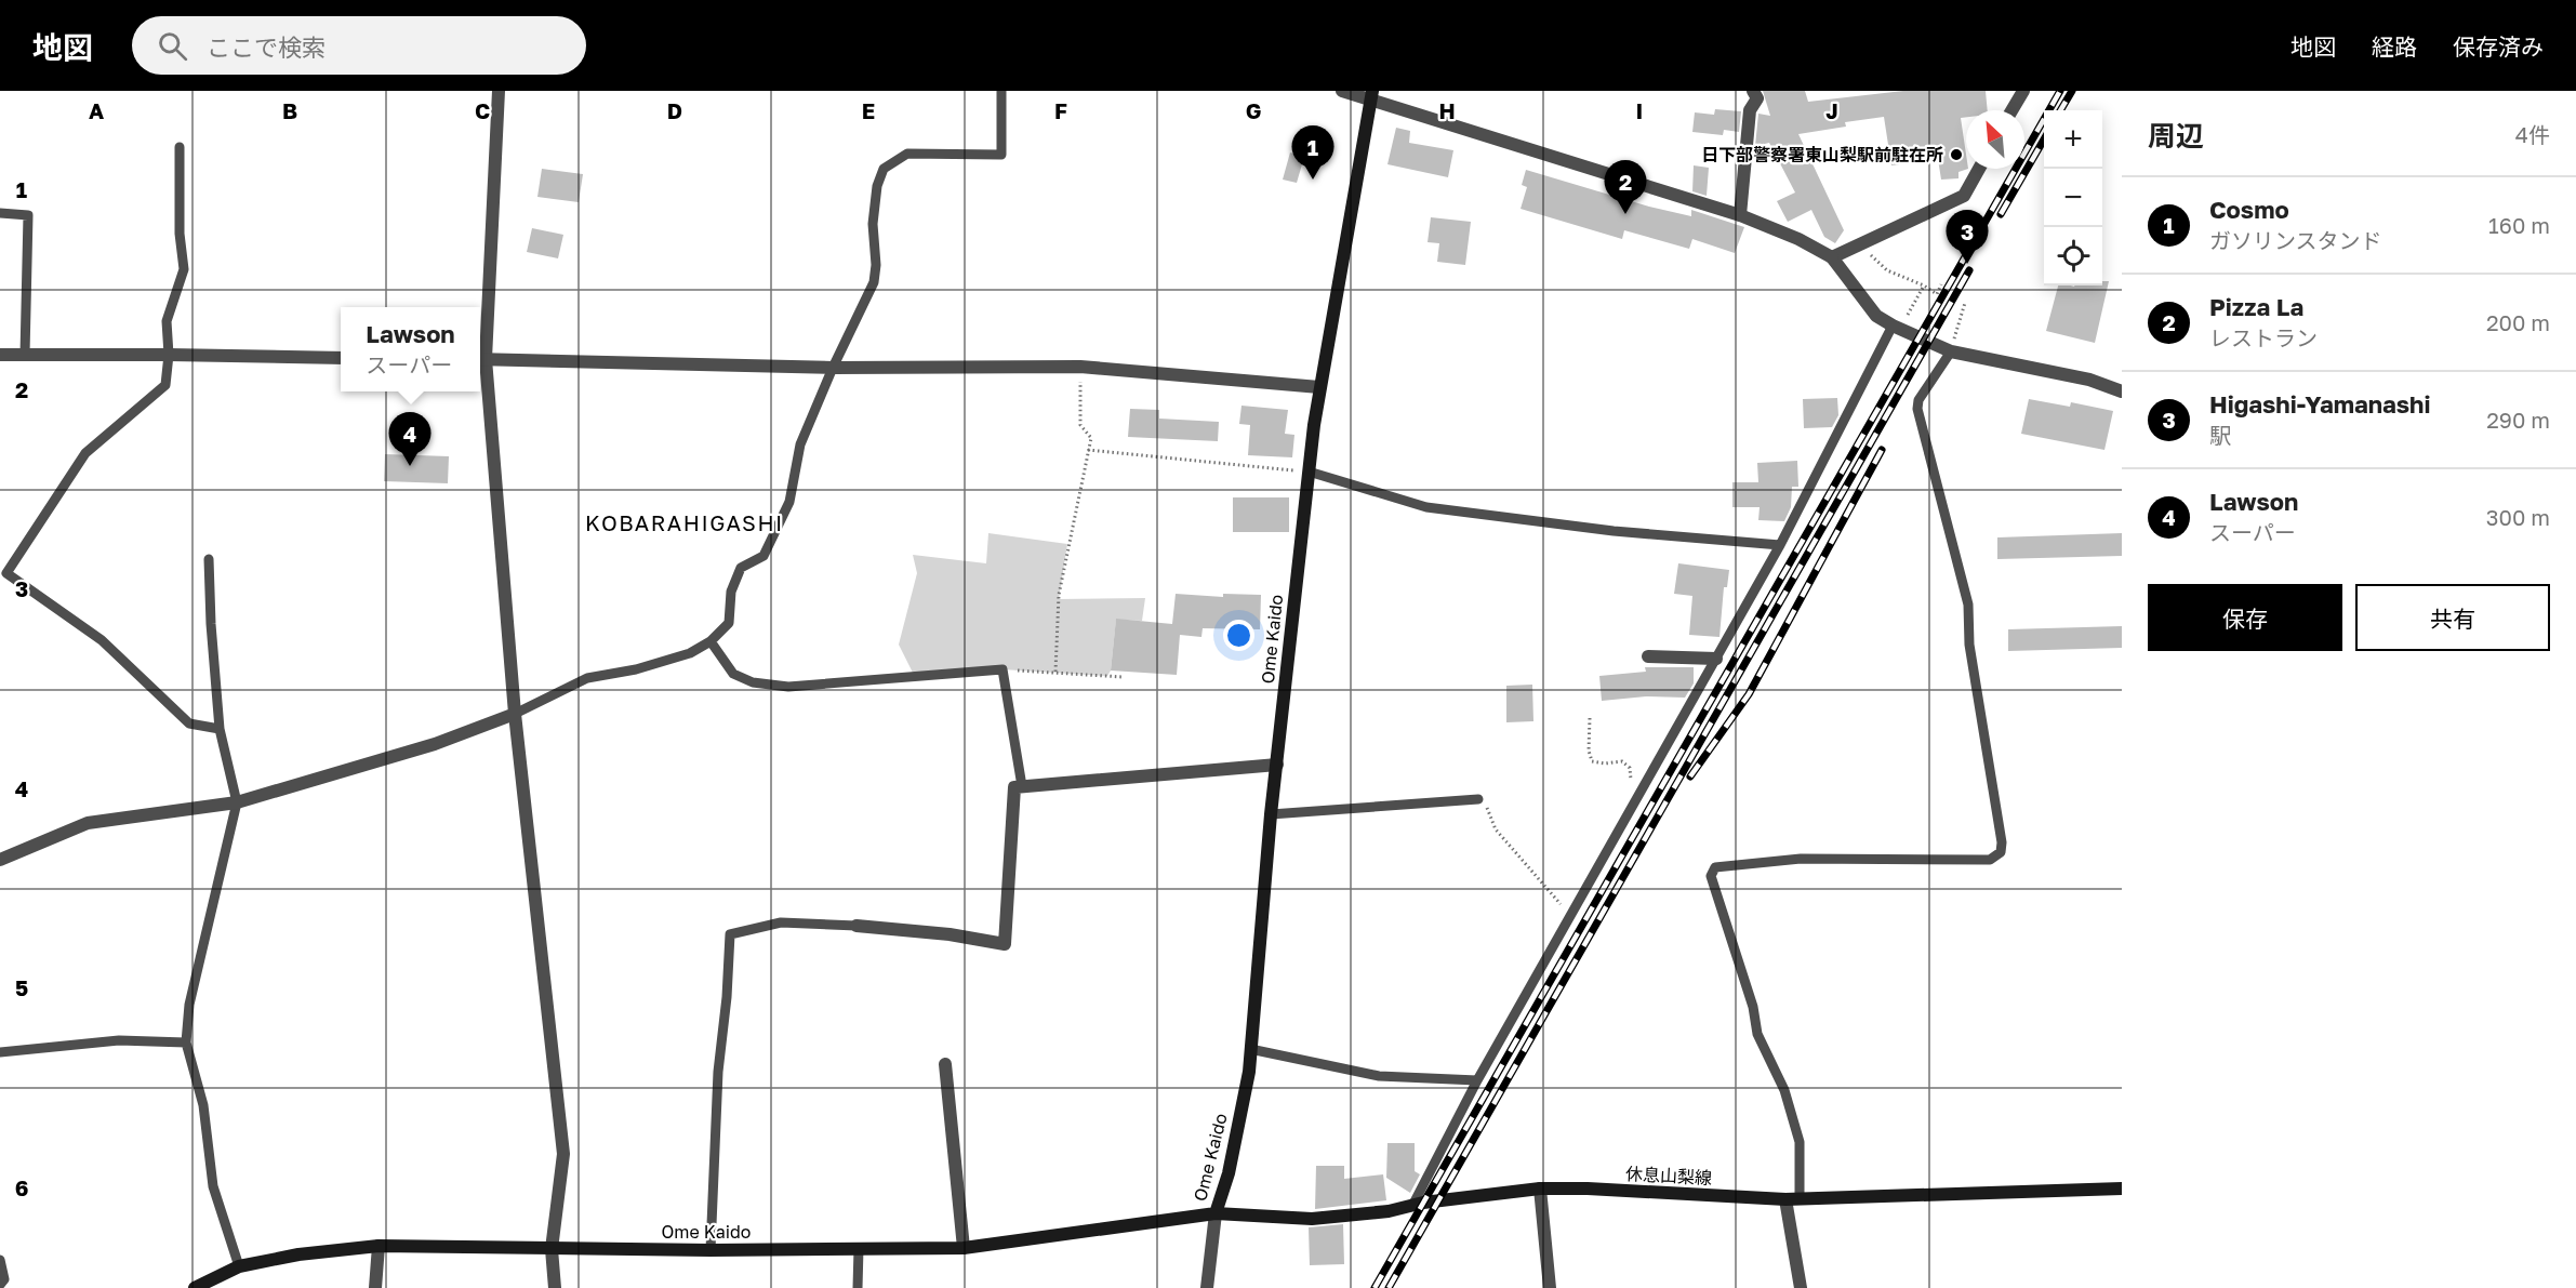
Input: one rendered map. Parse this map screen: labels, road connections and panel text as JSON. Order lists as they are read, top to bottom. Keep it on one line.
{"streets":{"main road":["Ome Kaido","休息山梨線"]},"crossings":[["Ome Kaido","休息山梨線"]],"districts":["KOBARAHIGASHI"],"places":["日下部警察署東山梨駅前駐在所"],"north":"top left","page":{"header":"地図","search":"ここで検索","nav":["地図","経路","保存済み"],"heading":["周辺","4件"],"map_buttons":["+","−"],"pins":["1","2","3","4"],"list":[{"mark":"1","name":"Cosmo","note":"ガソリンスタンド","value":"160 m"},{"mark":"2","name":"Pizza La","note":"レストラン","value":"200 m"},{"mark":"3","name":"Higashi-Yamanashi","note":"駅","value":"290 m"},{"mark":"4","name":"Lawson","note":"スーパー","value":"300 m"}],"popup":["Lawson","スーパー"],"buttons":["保存","共有"]},"grid":{"columns":["A","B","C","D","E","F","G","H","I","J"],"rows":["1","2","3","4","5","6"]}}
